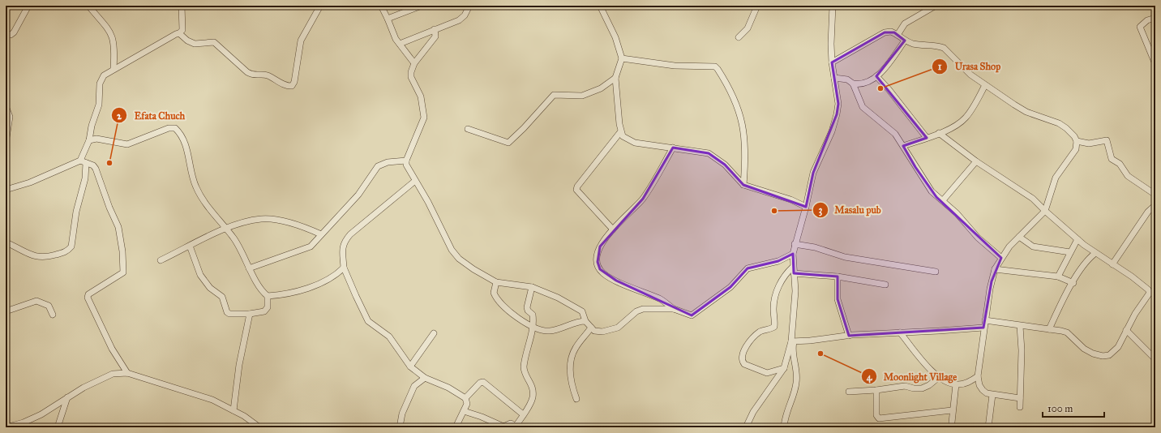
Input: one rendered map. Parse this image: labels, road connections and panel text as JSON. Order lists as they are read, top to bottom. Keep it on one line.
{"places":["Urasa Shop","Efata Chuch","Masalu pub","Moonlight Village"],"scale_bar":"100 m"}
